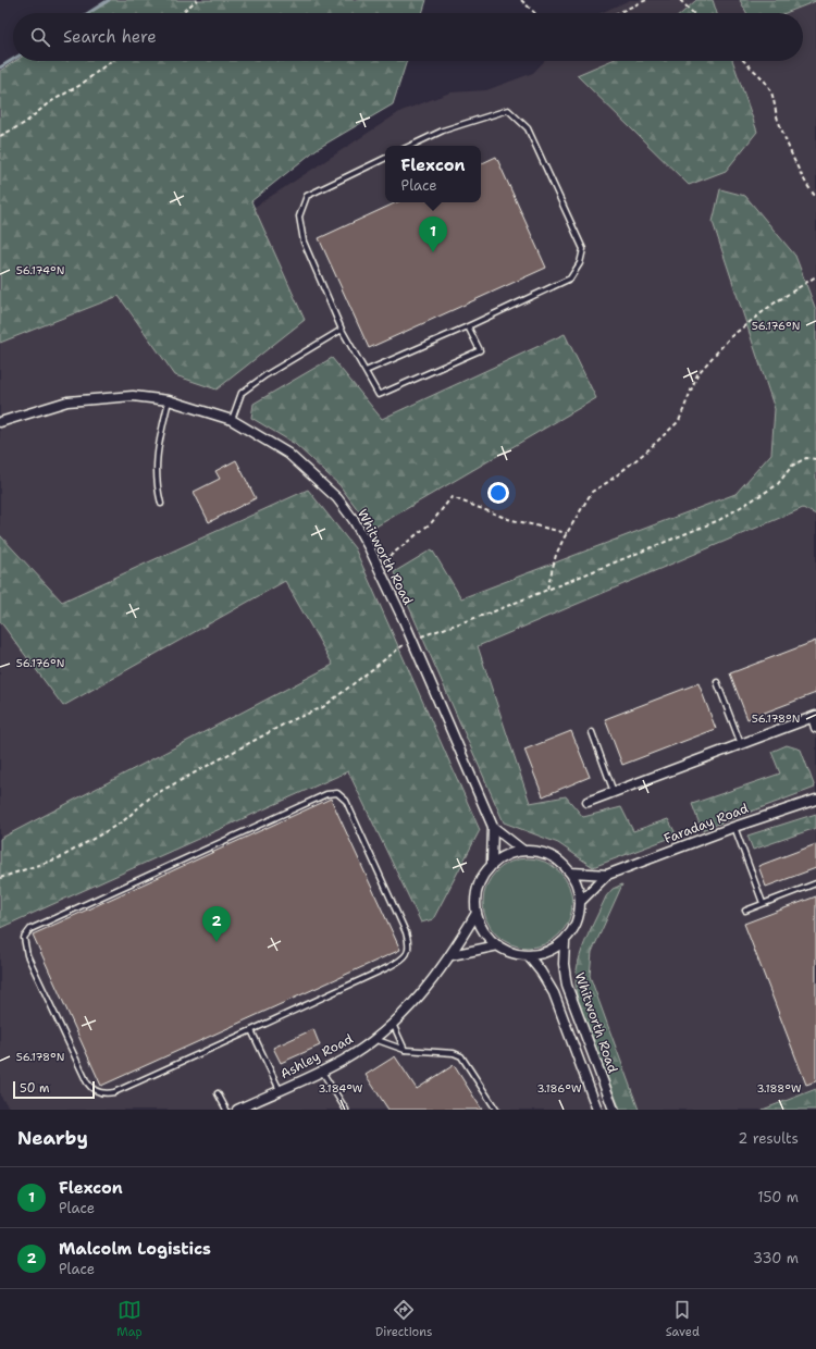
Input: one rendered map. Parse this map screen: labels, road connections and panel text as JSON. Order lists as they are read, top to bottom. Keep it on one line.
{"streets":{"street":["Whitworth Road","Faraday Road","Ashley Road"]},"crossings":[["Whitworth Road","Faraday Road"],["Whitworth Road","Ashley Road"],["Faraday Road","Ashley Road"]],"scale_bar":"50 m","page":{"search":"Search here","popup":["Flexcon","Place"],"pins":["1","2"],"scale":"50 m","heading":["Nearby","2 results"],"list":[{"mark":"1","name":"Flexcon","note":"Place","value":"150 m"},{"mark":"2","name":"Malcolm Logistics","note":"Place","value":"330 m"}],"nav":["Map","Directions","Saved"]},"coordinates":["56.174°N","56.176°N","56.178°N","3.184°W","3.186°W","3.188°W"]}
